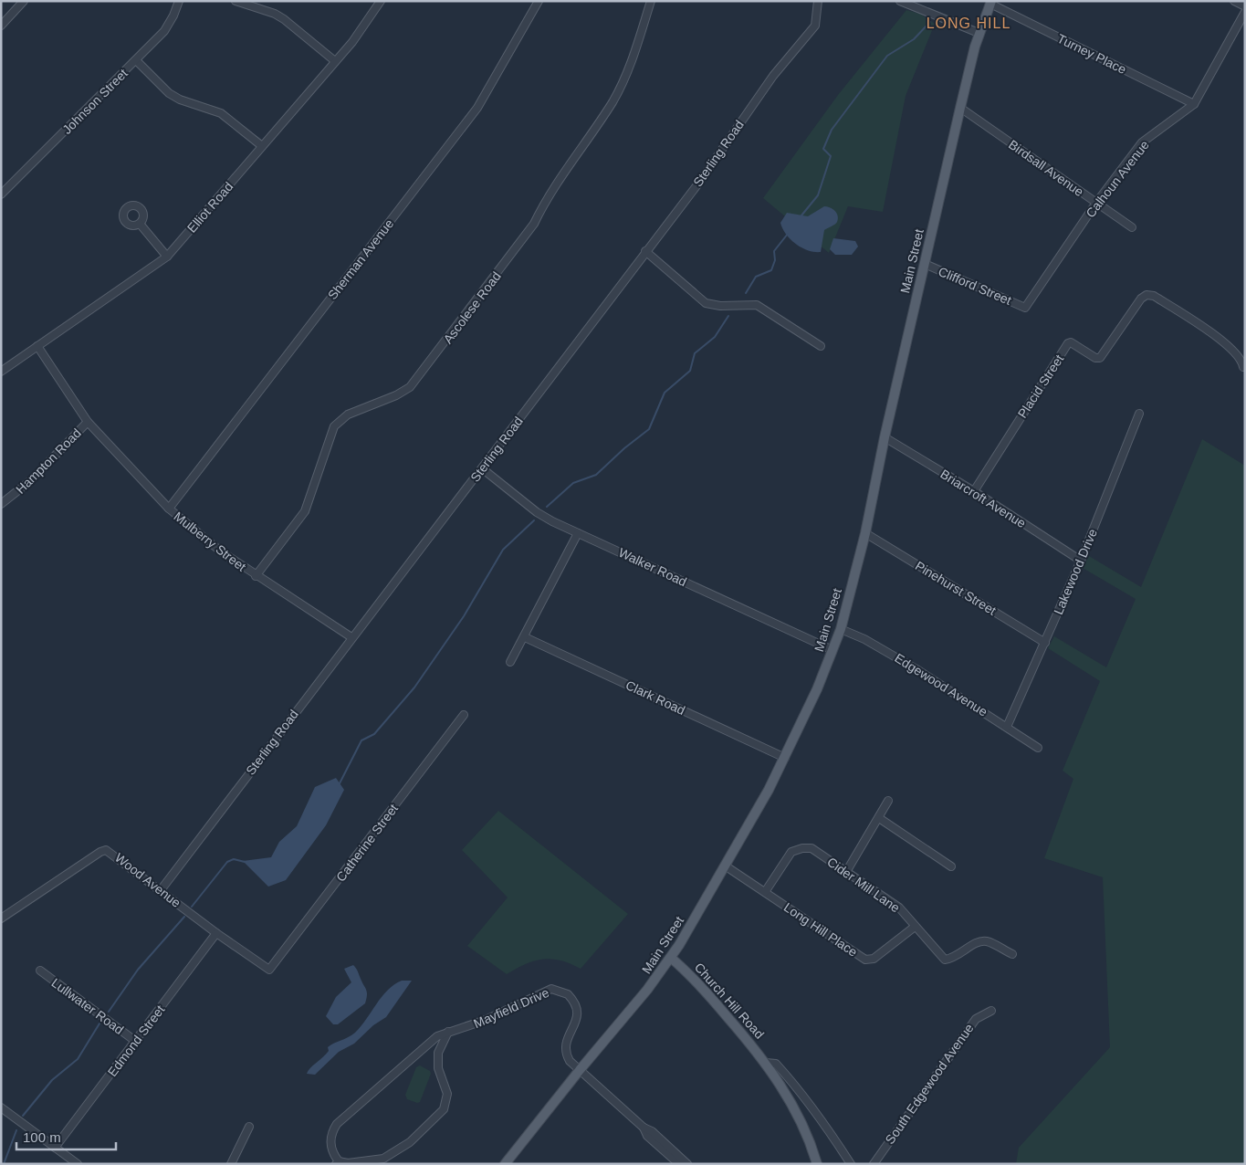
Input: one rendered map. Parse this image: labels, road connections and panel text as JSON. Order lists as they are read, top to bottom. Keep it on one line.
{"streets":{"main road":["Main Street","Church Hill Road"],"street":["Turney Place","Johnson Street","Sterling Road","Birdsall Avenue","Calhoun Avenue","Elliot Road","Sherman Avenue","Clifford Street","Ascolese Road","Placid Street","Hampton Road","Briarcroft Avenue","Mulberry Street","Walker Road","Lakewood Drive","Pinehurst Street","Edgewood Avenue","Clark Road","Catherine Street","Wood Avenue","Cider Mill Lane","Long Hill Place","Lullwater Road","Mayfield Drive","Edmond Street","South Edgewood Avenue"]},"crossings":[["Turney Place","Calhoun Avenue"],["Turney Place","Main Street"],["Sterling Road","Mulberry Street"],["Sterling Road","Walker Road"],["Sterling Road","Wood Avenue"],["Birdsall Avenue","Calhoun Avenue"],["Birdsall Avenue","Main Street"],["Calhoun Avenue","Clifford Street"],["Elliot Road","Hampton Road"],["Sherman Avenue","Mulberry Street"],["Main Street","Clifford Street"],["Main Street","Briarcroft Avenue"],["Main Street","Walker Road"],["Main Street","Pinehurst Street"],["Main Street","Edgewood Avenue"],["Main Street","Clark Road"],["Main Street","Long Hill Place"],["Main Street","Church Hill Road"],["Main Street","Mayfield Drive"],["Ascolese Road","Mulberry Street"],["Placid Street","Briarcroft Avenue"],["Hampton Road","Mulberry Street"],["Briarcroft Avenue","Lakewood Drive"],["Lakewood Drive","Pinehurst Street"],["Lakewood Drive","Edgewood Avenue"],["Catherine Street","Wood Avenue"],["Wood Avenue","Edmond Street"],["Cider Mill Lane","Long Hill Place"],["Lullwater Road","Edmond Street"]],"districts":["LONG HILL"],"scale_bar":"100 m"}
